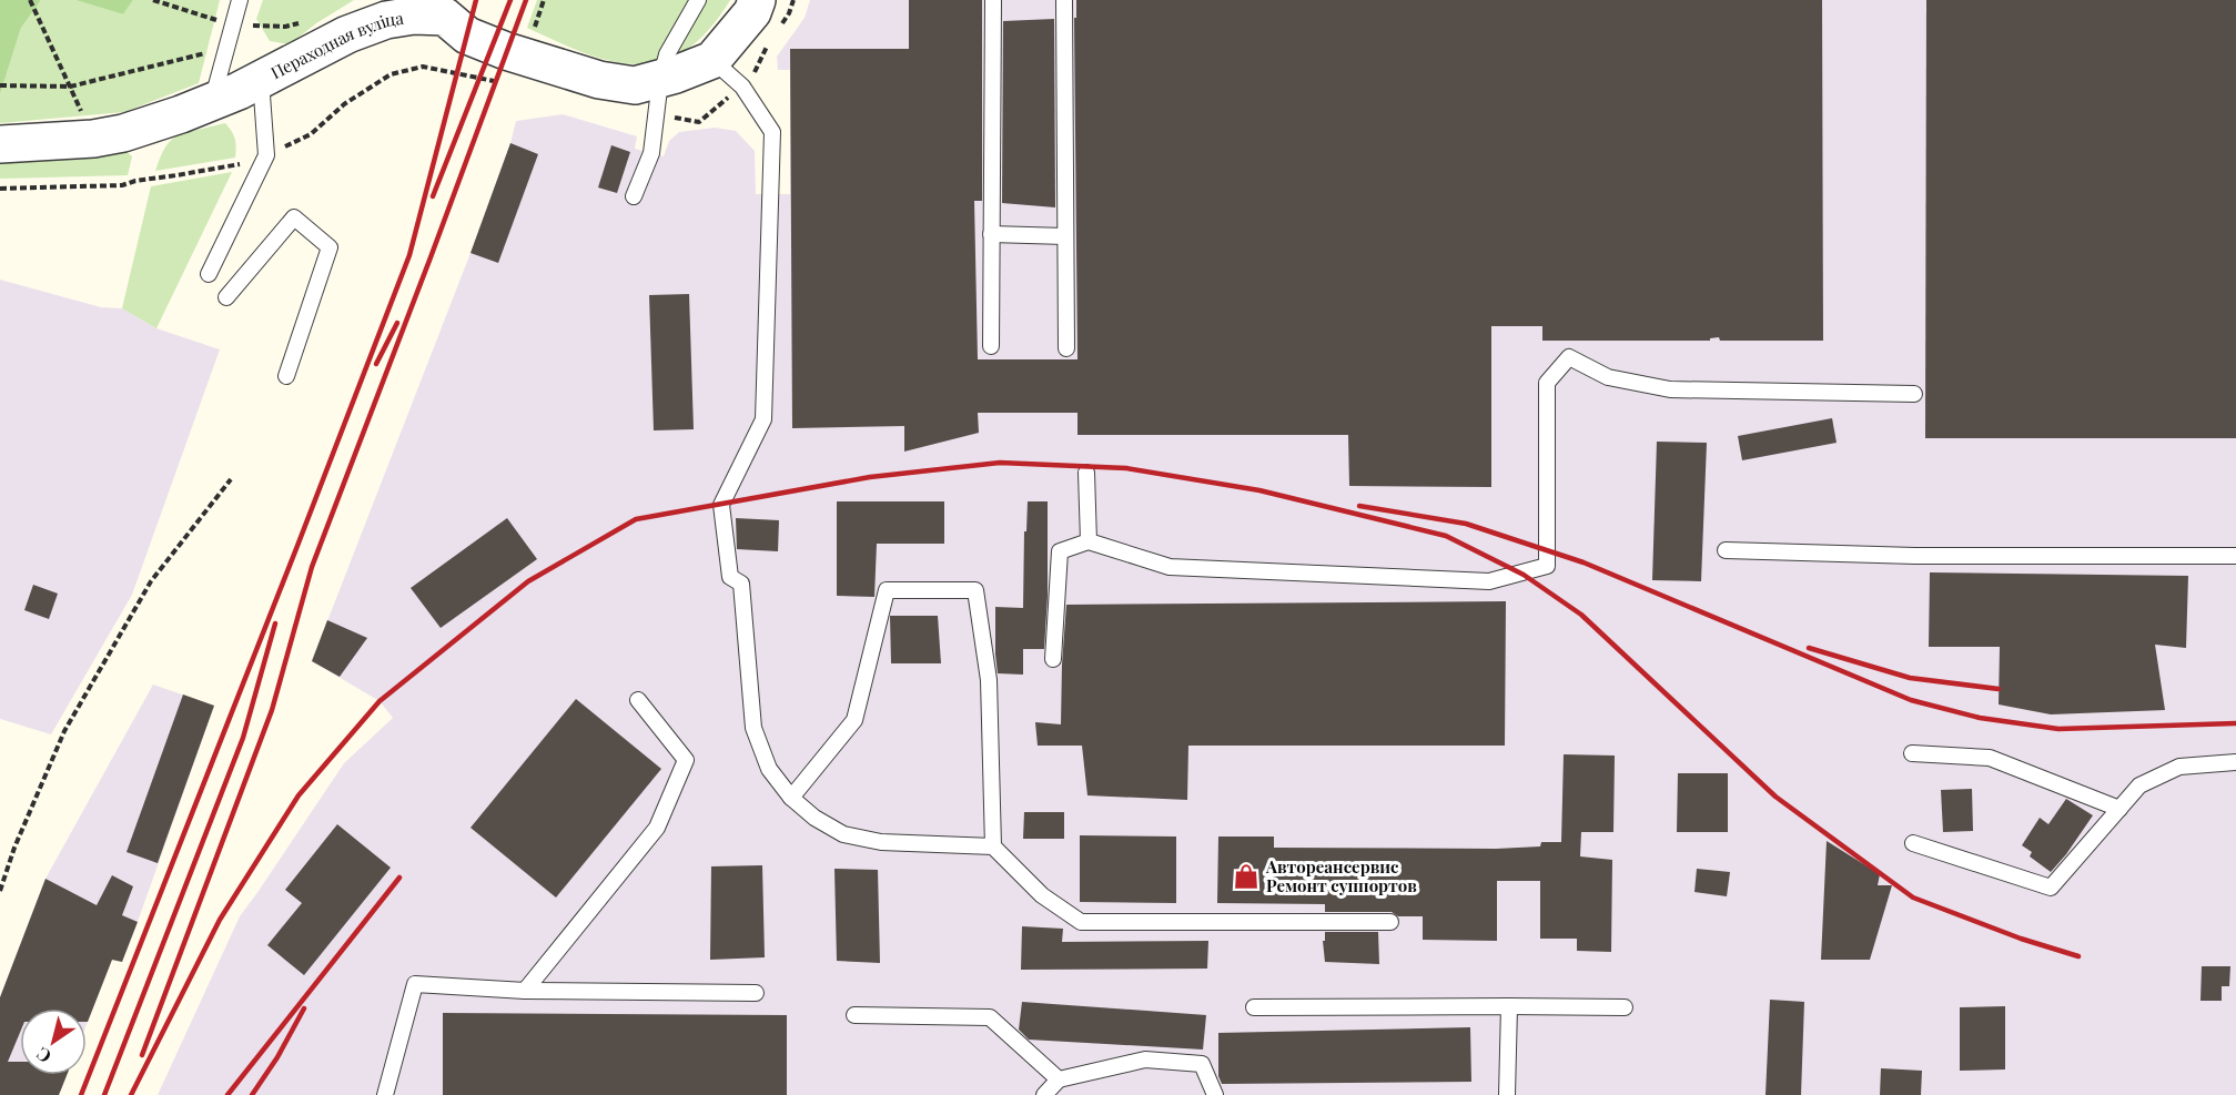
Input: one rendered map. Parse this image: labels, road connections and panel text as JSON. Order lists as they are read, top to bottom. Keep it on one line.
{"streets":{"street":["Пераходная вуліца"]},"places":{"shop":["Автореансервис Ремонт суппортов"]},"north":"bottom left"}
